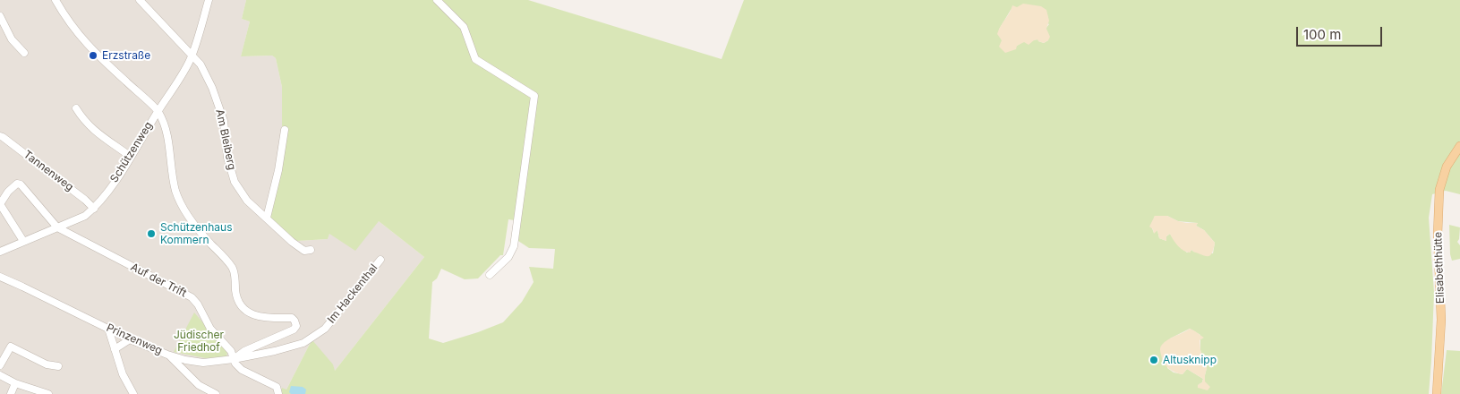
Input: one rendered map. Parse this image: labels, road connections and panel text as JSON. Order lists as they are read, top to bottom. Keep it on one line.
{"streets":{"main road":["Elisabethhütte"],"street":["Am Bleiberg","Schützenweg","Tannenweg","Auf der Trift","Im Hackenthal","Prinzenweg"]},"crossings":[["Am Bleiberg","Schützenweg"],["Schützenweg","Tannenweg"],["Schützenweg","Auf der Trift"],["Auf der Trift","Prinzenweg"],["Im Hackenthal","Prinzenweg"]],"parks":["Jüdischer Friedhof"],"places":["Erzstraße","Schützenhaus Kommern","Altusknipp"],"scale_bar":"100 m"}
